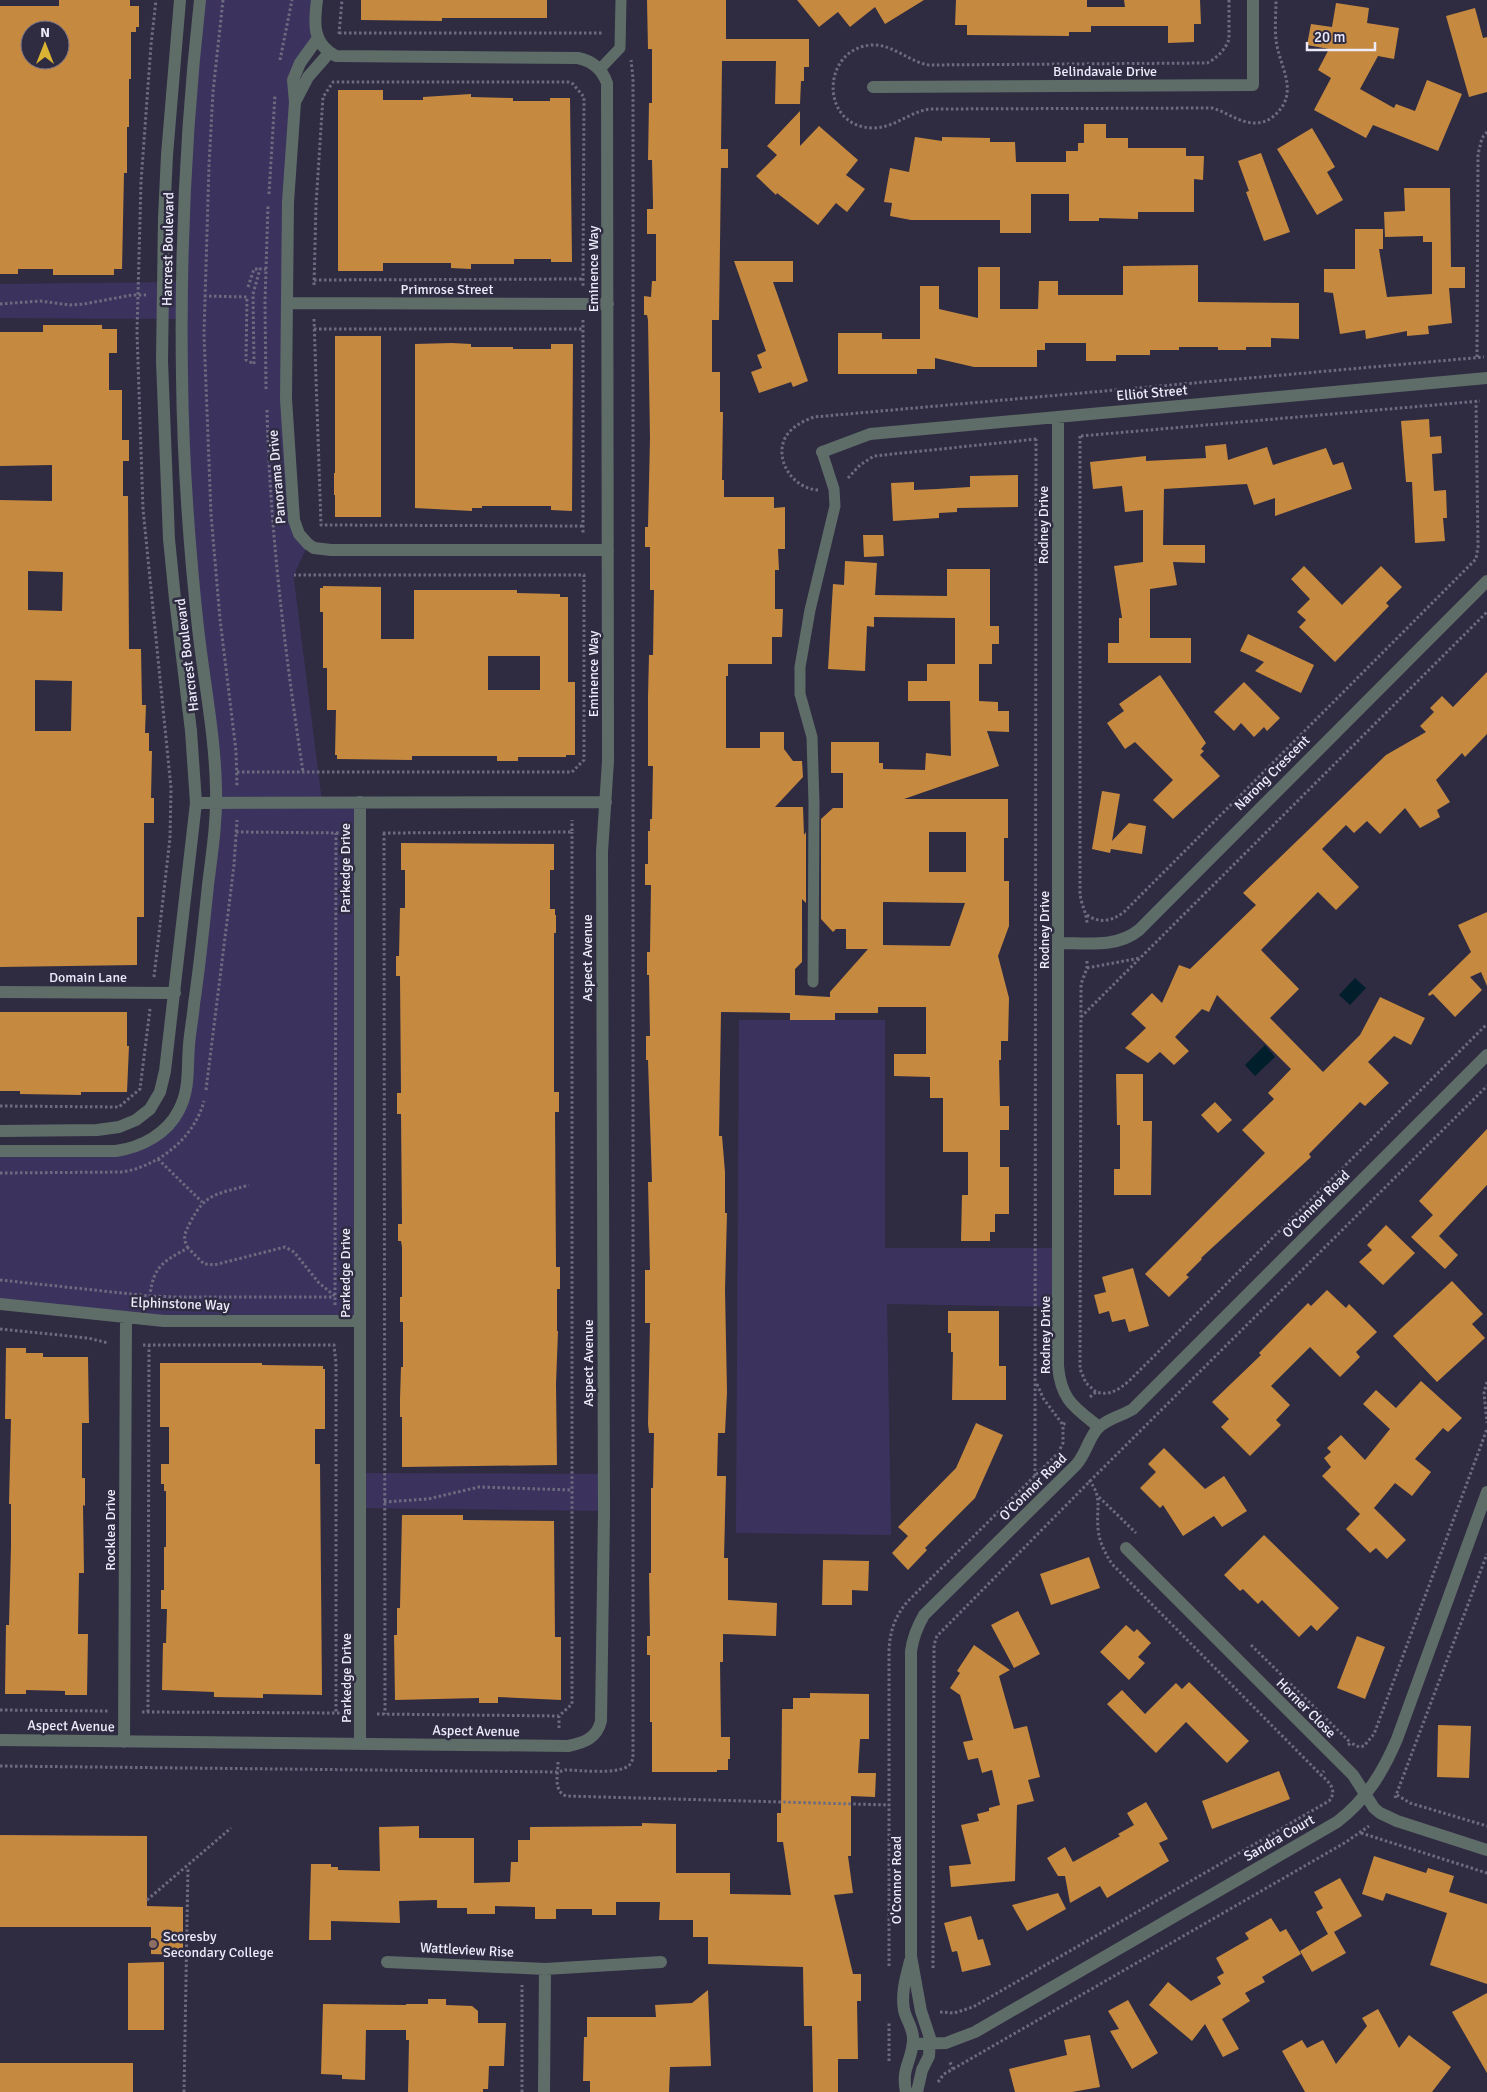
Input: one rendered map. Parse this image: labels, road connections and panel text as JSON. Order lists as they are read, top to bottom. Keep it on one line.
{"streets":{"street":["Belindavale Drive","Harcrest Boulevard","Eminence Way","Primrose Street","Elliot Street","Panorama Drive","Rodney Drive","Narong Crescent","Parkedge Drive","Aspect Avenue","Domain Lane","O'Connor Road","Elphinstone Way","Rocklea Drive","Horner Close","Sandra Court","Wattleview Rise"]},"crossings":[["Harcrest Boulevard","Domain Lane"],["Eminence Way","Primrose Street"],["Eminence Way","Panorama Drive"],["Eminence Way","Aspect Avenue"],["Primrose Street","Panorama Drive"],["Elliot Street","Rodney Drive"],["Rodney Drive","Narong Crescent"],["Rodney Drive","O'Connor Road"],["Parkedge Drive","Aspect Avenue"],["Parkedge Drive","Elphinstone Way"],["Aspect Avenue","Rocklea Drive"],["O'Connor Road","Sandra Court"],["Elphinstone Way","Rocklea Drive"],["Horner Close","Sandra Court"]],"places":["Scoresby Secondary College"],"scale_bar":"20 m","north":"top"}
